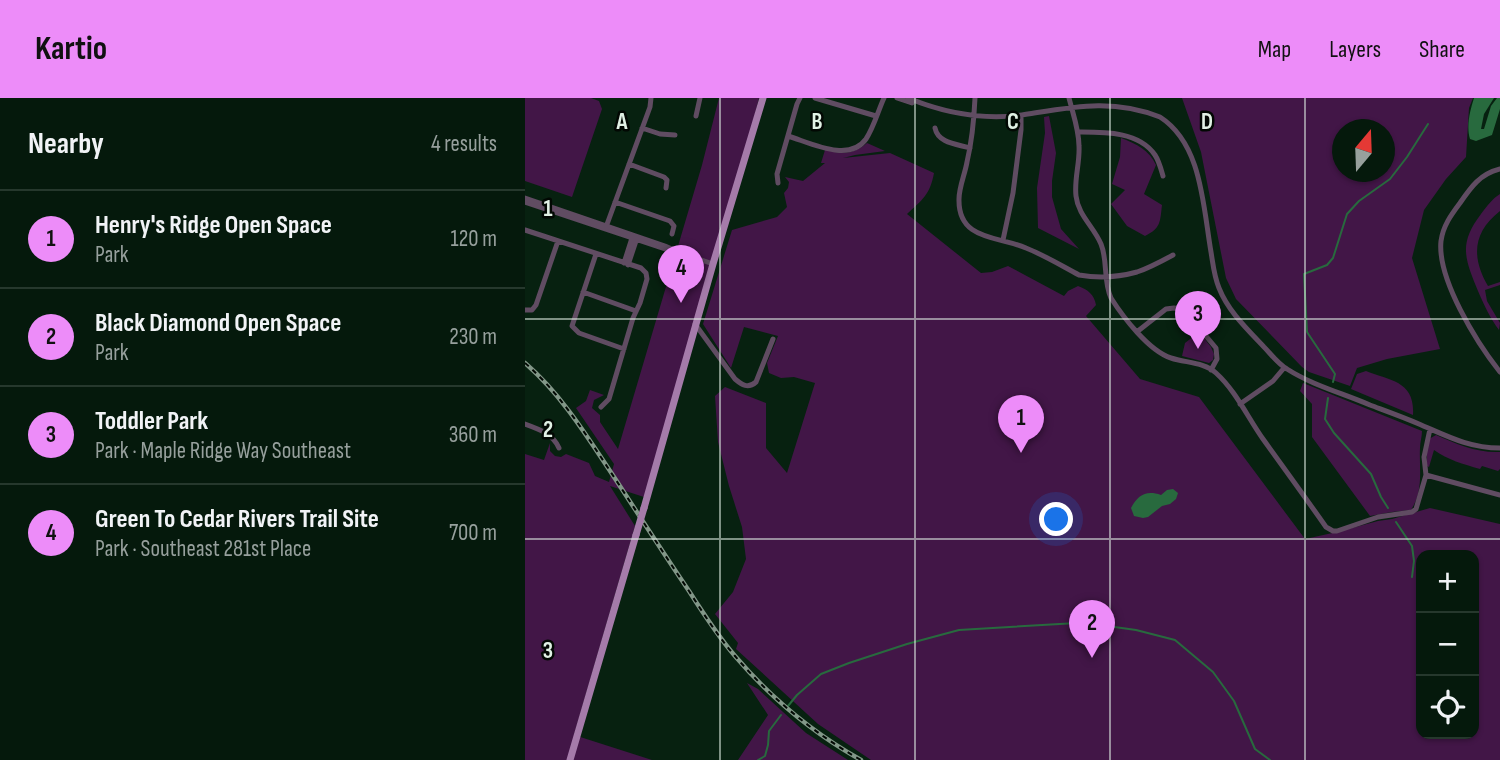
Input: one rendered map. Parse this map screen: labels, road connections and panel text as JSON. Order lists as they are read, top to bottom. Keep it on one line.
{"north":"top","page":{"header":"Kartio","nav":["Map","Layers","Share"],"heading":["Nearby","4 results"],"list":[{"mark":"1","name":"Henry's Ridge Open Space","note":"Park","value":"120 m"},{"mark":"2","name":"Black Diamond Open Space","note":"Park","value":"230 m"},{"mark":"3","name":"Toddler Park","note":"Park · Maple Ridge Way Southeast","value":"360 m"},{"mark":"4","name":"Green To Cedar Rivers Trail Site","note":"Park · Southeast 281st Place","value":"700 m"}],"pins":["4","3","1","2"],"map_buttons":["+","−"]},"grid":{"columns":["A","B","C","D"],"rows":["1","2","3"]}}
